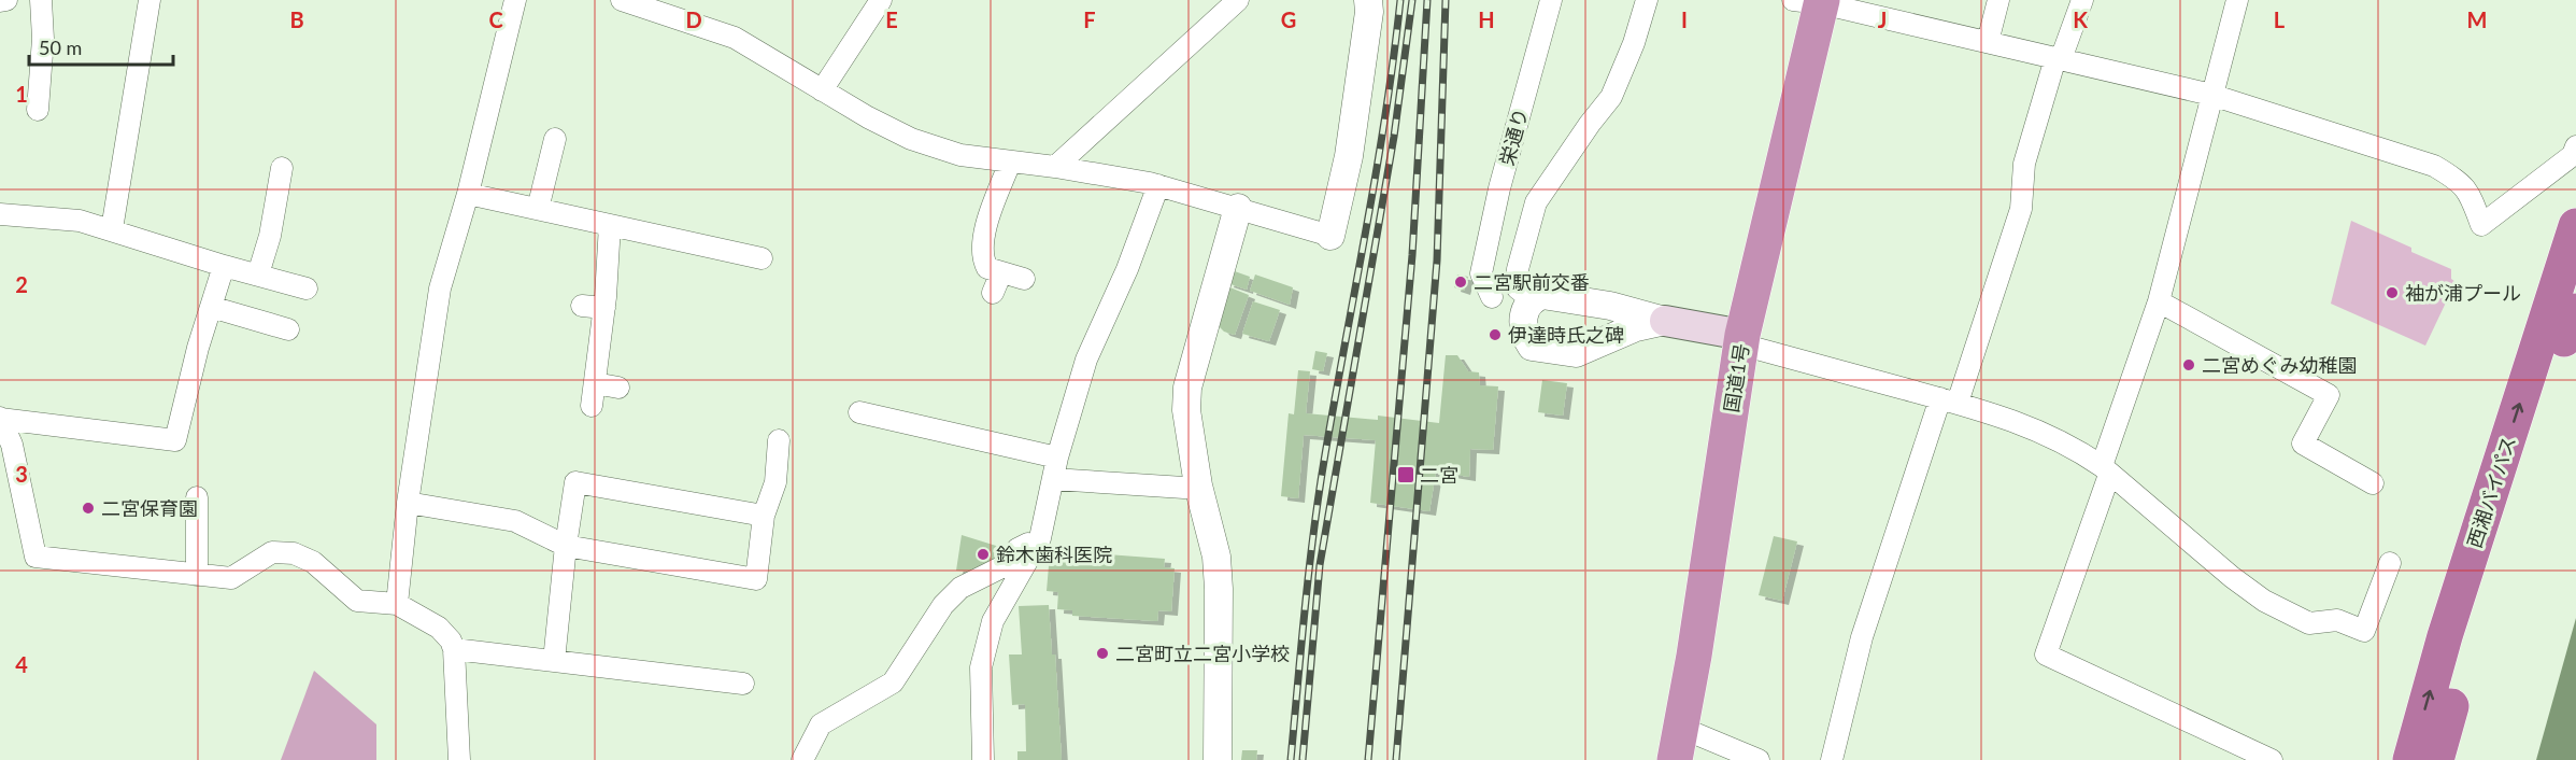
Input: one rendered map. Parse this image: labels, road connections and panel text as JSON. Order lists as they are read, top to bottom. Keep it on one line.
{"streets":{"highway":["国道1号","西湘バイパス"],"street":["栄通り"]},"places":{"other":["二宮駅前交番","袖が浦プール","伊達時氏之碑","二宮めぐみ幼稚園","二宮保育園","鈴木歯科医院","二宮町立二宮小学校"],"transit":["二宮"]},"scale_bar":"50 m","grid":{"columns":["B","C","D","E","F","G","H","I","J","K","L","M"],"rows":["1","2","3","4"]}}
